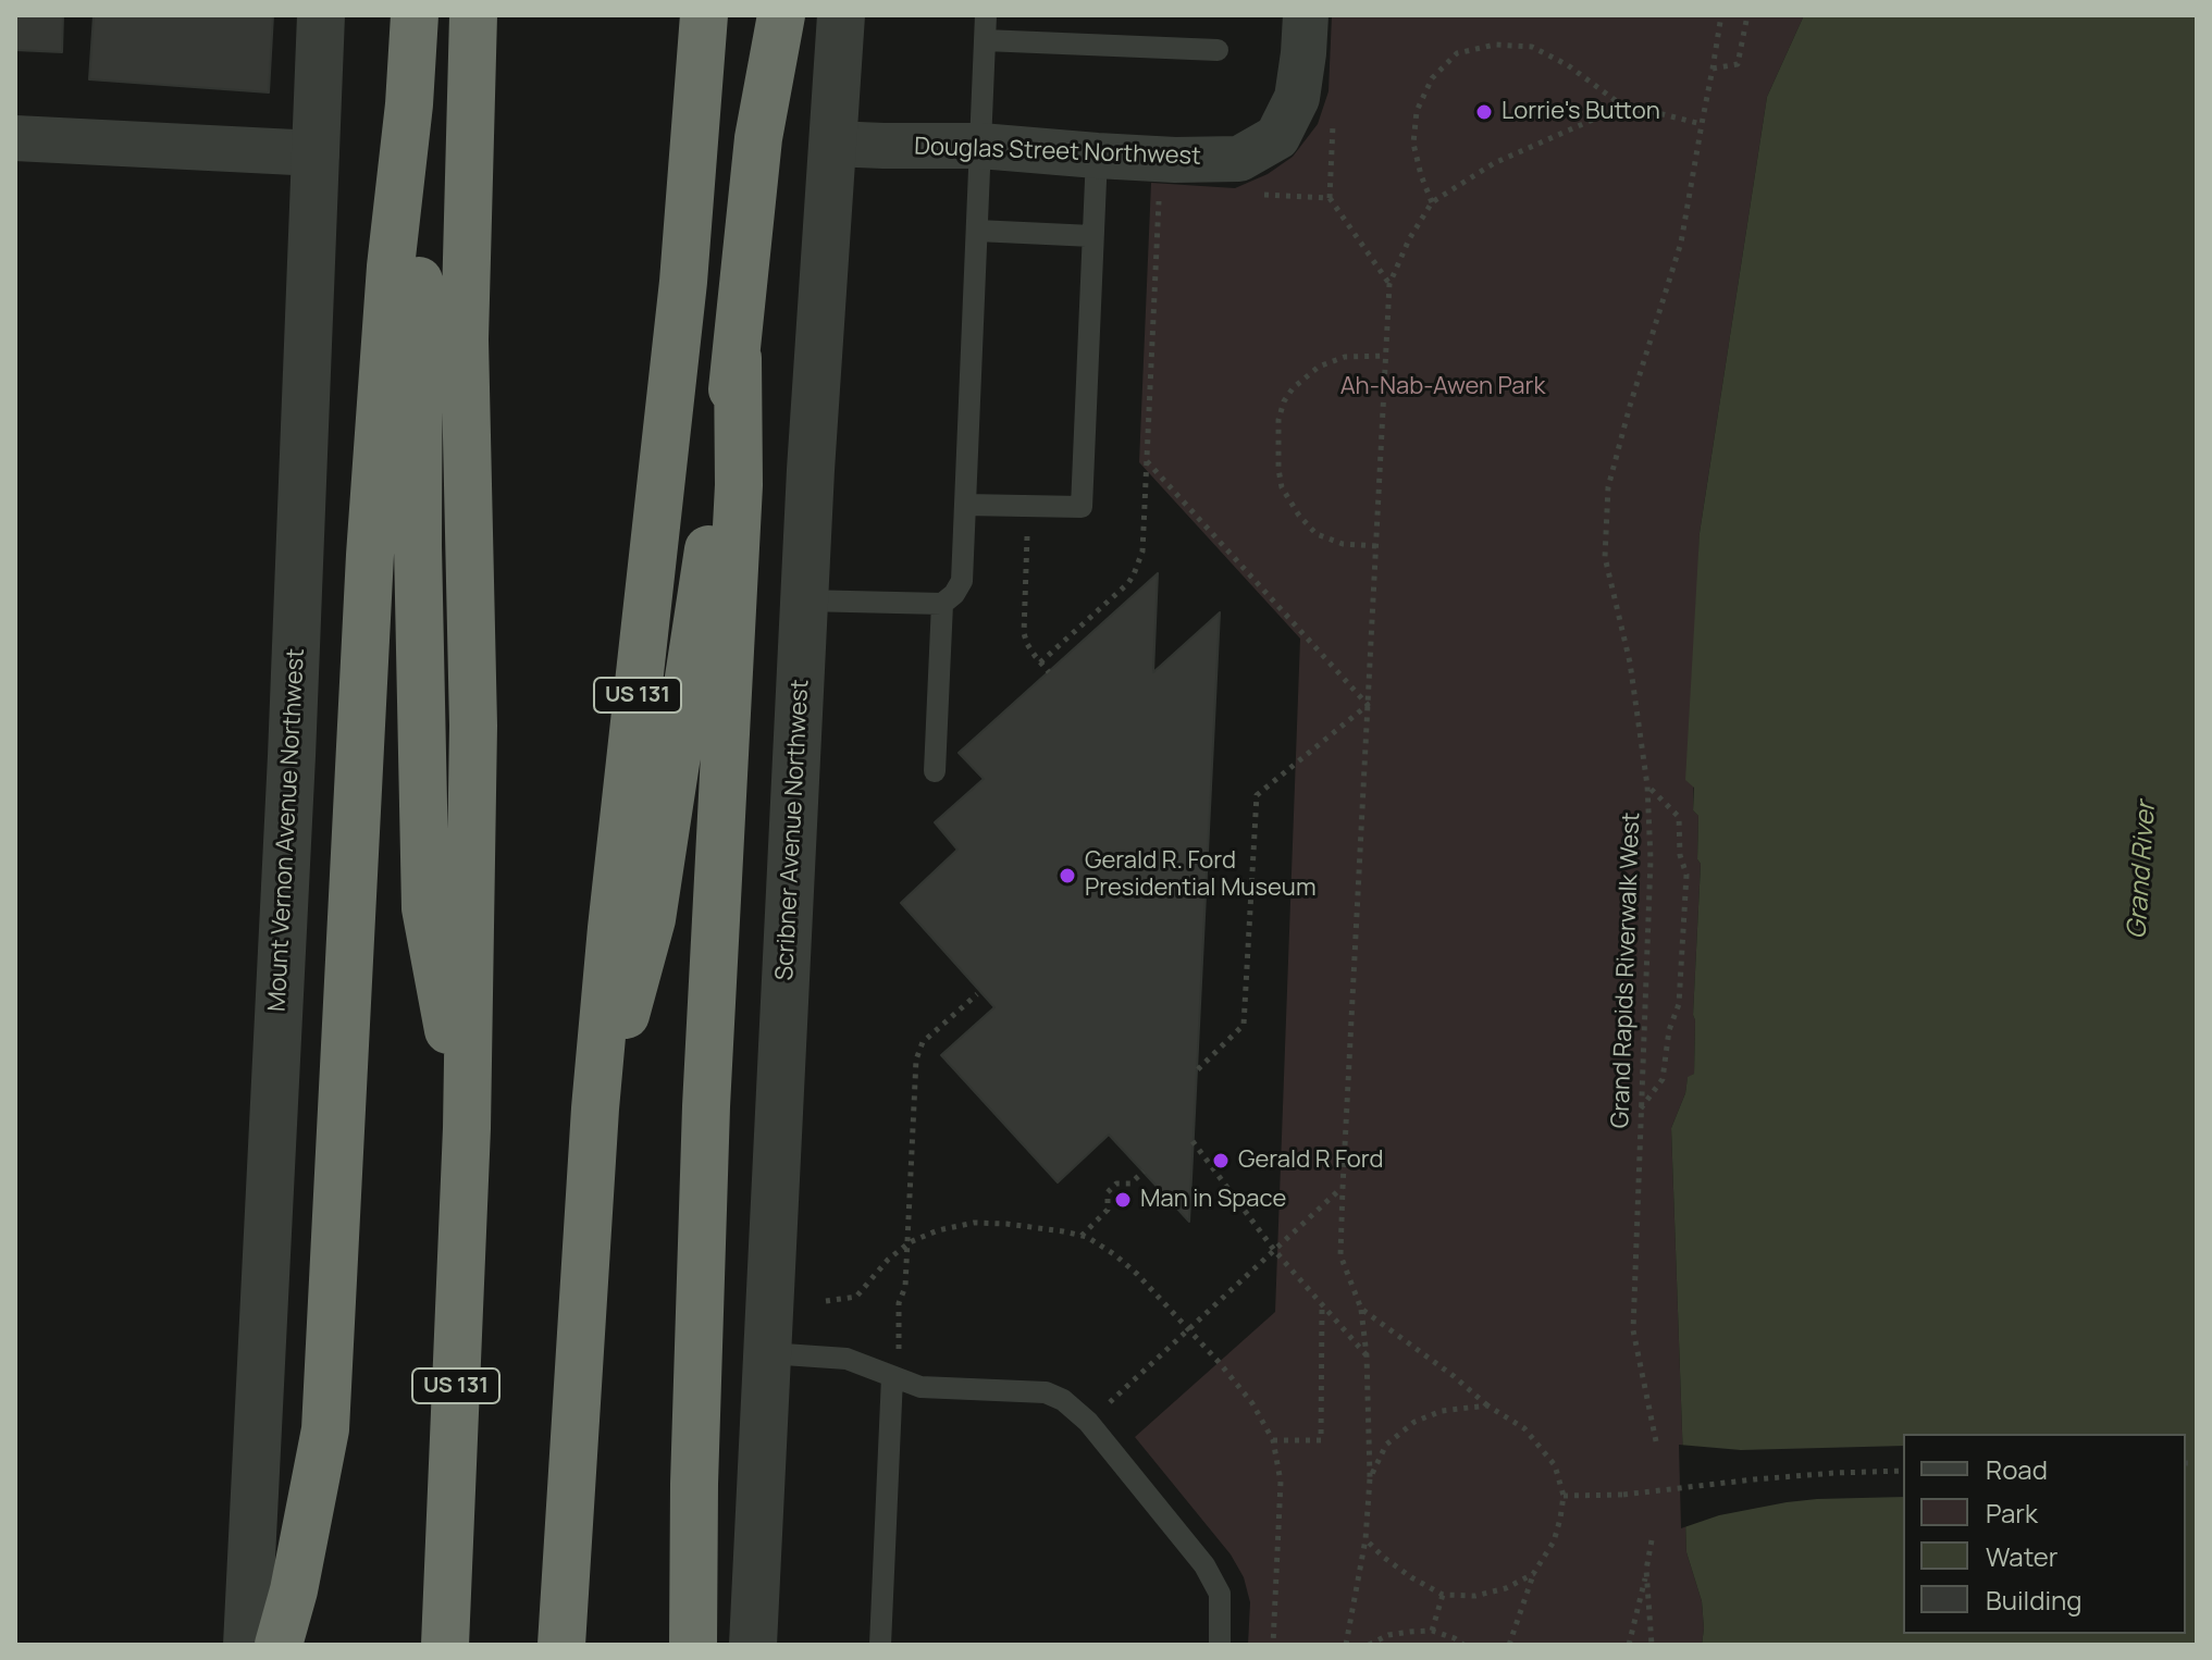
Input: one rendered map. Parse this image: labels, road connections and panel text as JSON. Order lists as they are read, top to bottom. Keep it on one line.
{"streets":{"highway":["US 131"],"street":["Douglas Street Northwest","Mount Vernon Avenue Northwest","Scribner Avenue Northwest"],"path":["Grand Rapids Riverwalk West"]},"crossings":[["Douglas Street Northwest","Scribner Avenue Northwest"]],"water":["Grand River"],"parks":["Ah-Nab-Awen Park"],"places":["Lorrie's Button","Gerald R. Ford Presidential Museum","Gerald R Ford","Man in Space"],"legend":["Road","Park","Water","Building"]}
